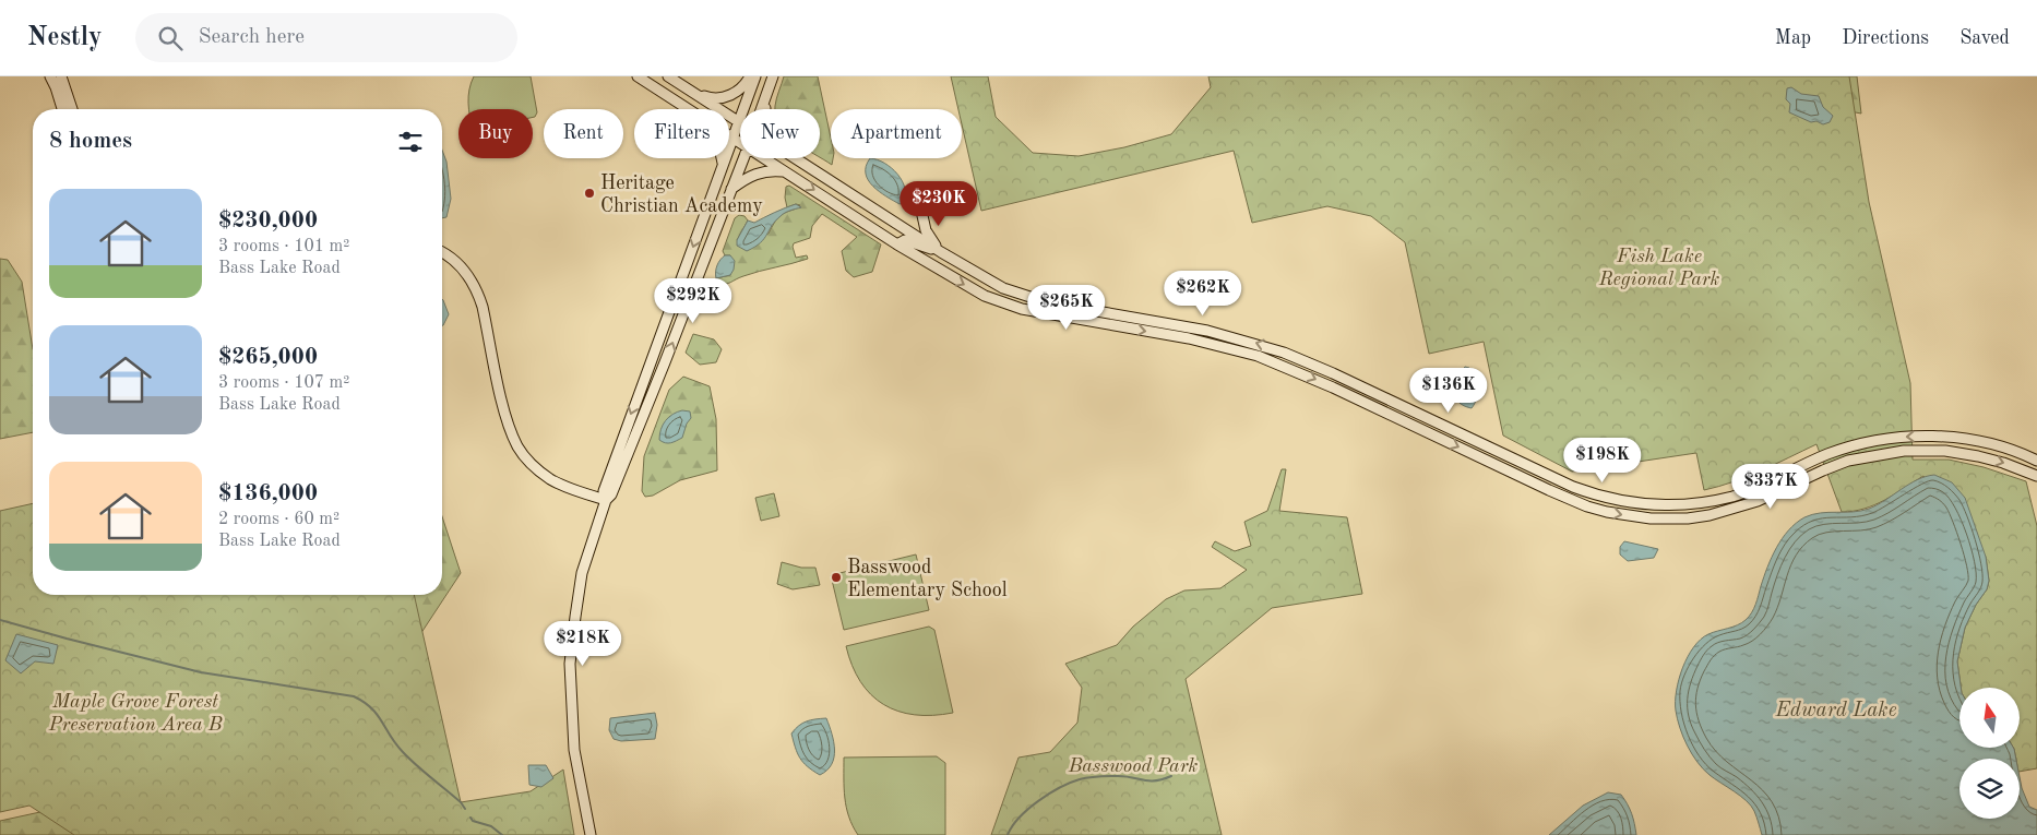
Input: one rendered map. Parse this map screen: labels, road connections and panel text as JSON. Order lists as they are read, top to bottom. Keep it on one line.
{"water":["Edward Lake"],"parks":["Fish Lake Regional Park","Maple Grove Forest Preservation Area B","Basswood Park"],"places":["Heritage Christian Academy","Basswood Elementary School"],"north":"top","page":{"header":"Nestly","search":"Search here","nav":["Map","Directions","Saved"],"chip":["Buy","Rent","Filters","New","Apartment"],"heading":"8 homes","list":[{"name":"$230,000","note":"3 rooms · 101 m² · Bass Lake Road"},{"name":"$265,000","note":"3 rooms · 107 m² · Bass Lake Road"},{"name":"$136,000","note":"2 rooms · 60 m² · Bass Lake Road"}],"price":["$230K","$262K","$292K","$265K","$136K","$198K","$337K","$218K"]}}
